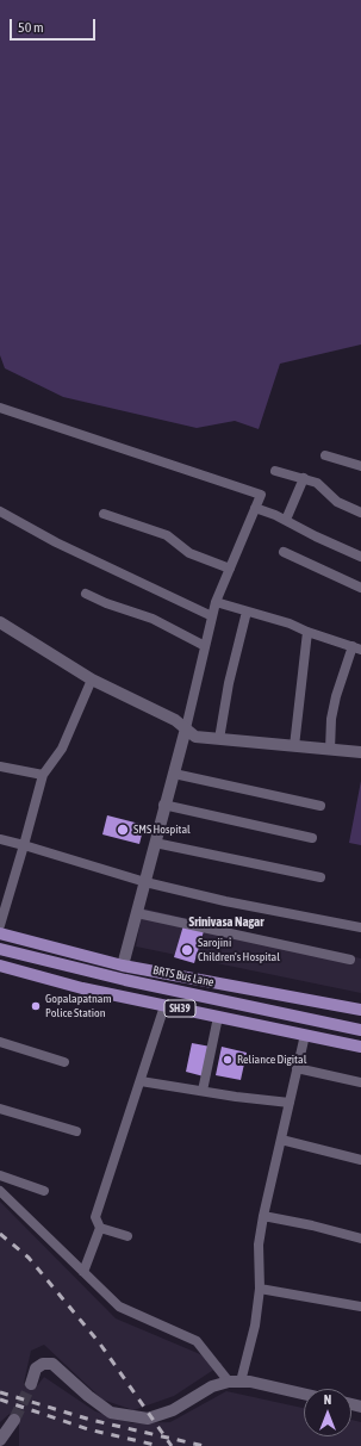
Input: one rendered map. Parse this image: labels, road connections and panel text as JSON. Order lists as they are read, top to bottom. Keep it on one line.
{"streets":{"main road":["BRTS Bus Lane","SH39"]},"districts":["Srinivasa Nagar"],"places":["SMS Hospital","Sarojini Children's Hospital","Gopalapatnam Police Station","Reliance Digital"],"scale_bar":"50 m","north":"top"}
